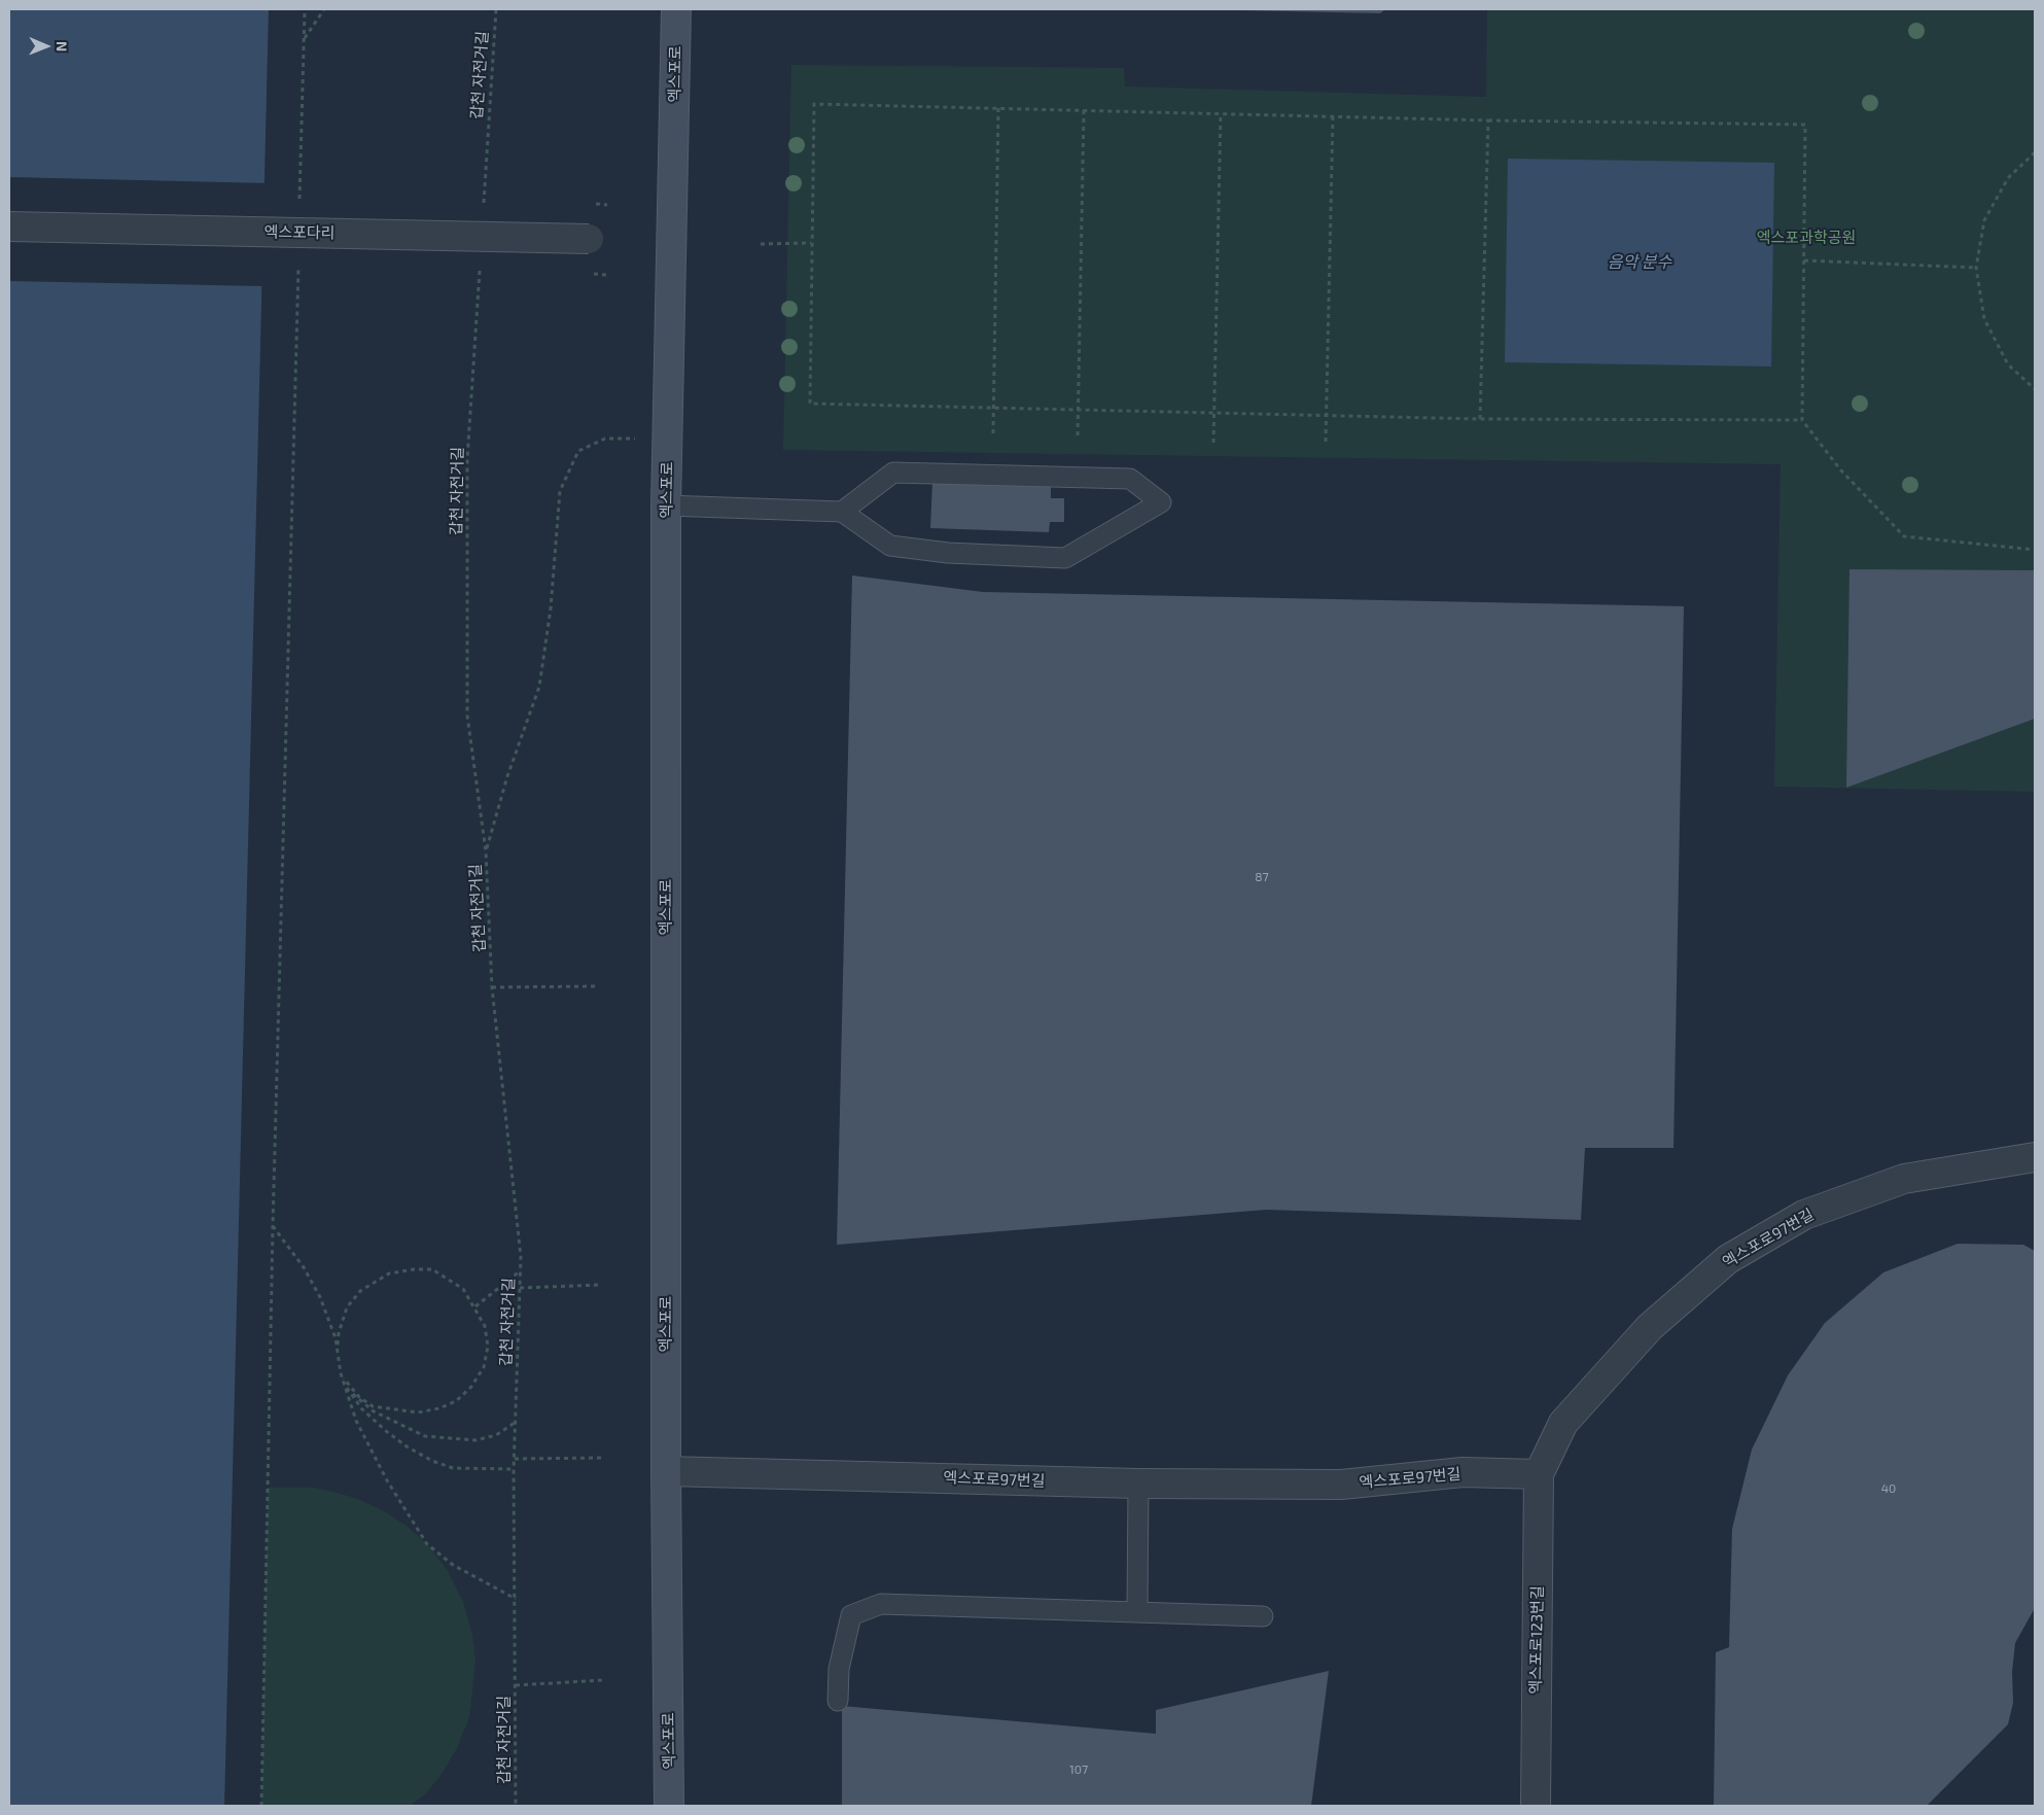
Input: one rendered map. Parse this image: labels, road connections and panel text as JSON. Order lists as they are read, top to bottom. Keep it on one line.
{"streets":{"main road":["엑스포로"],"street":["엑스포다리","엑스포로97번길","엑스포로123번길"],"path":["갑천 자전거길"]},"crossings":[["엑스포로","엑스포로97번길"],["엑스포로97번길","엑스포로123번길"]],"water":["음악 분수"],"parks":["엑스포과학공원"],"house_numbers":["87","40","107"],"north":"right"}
